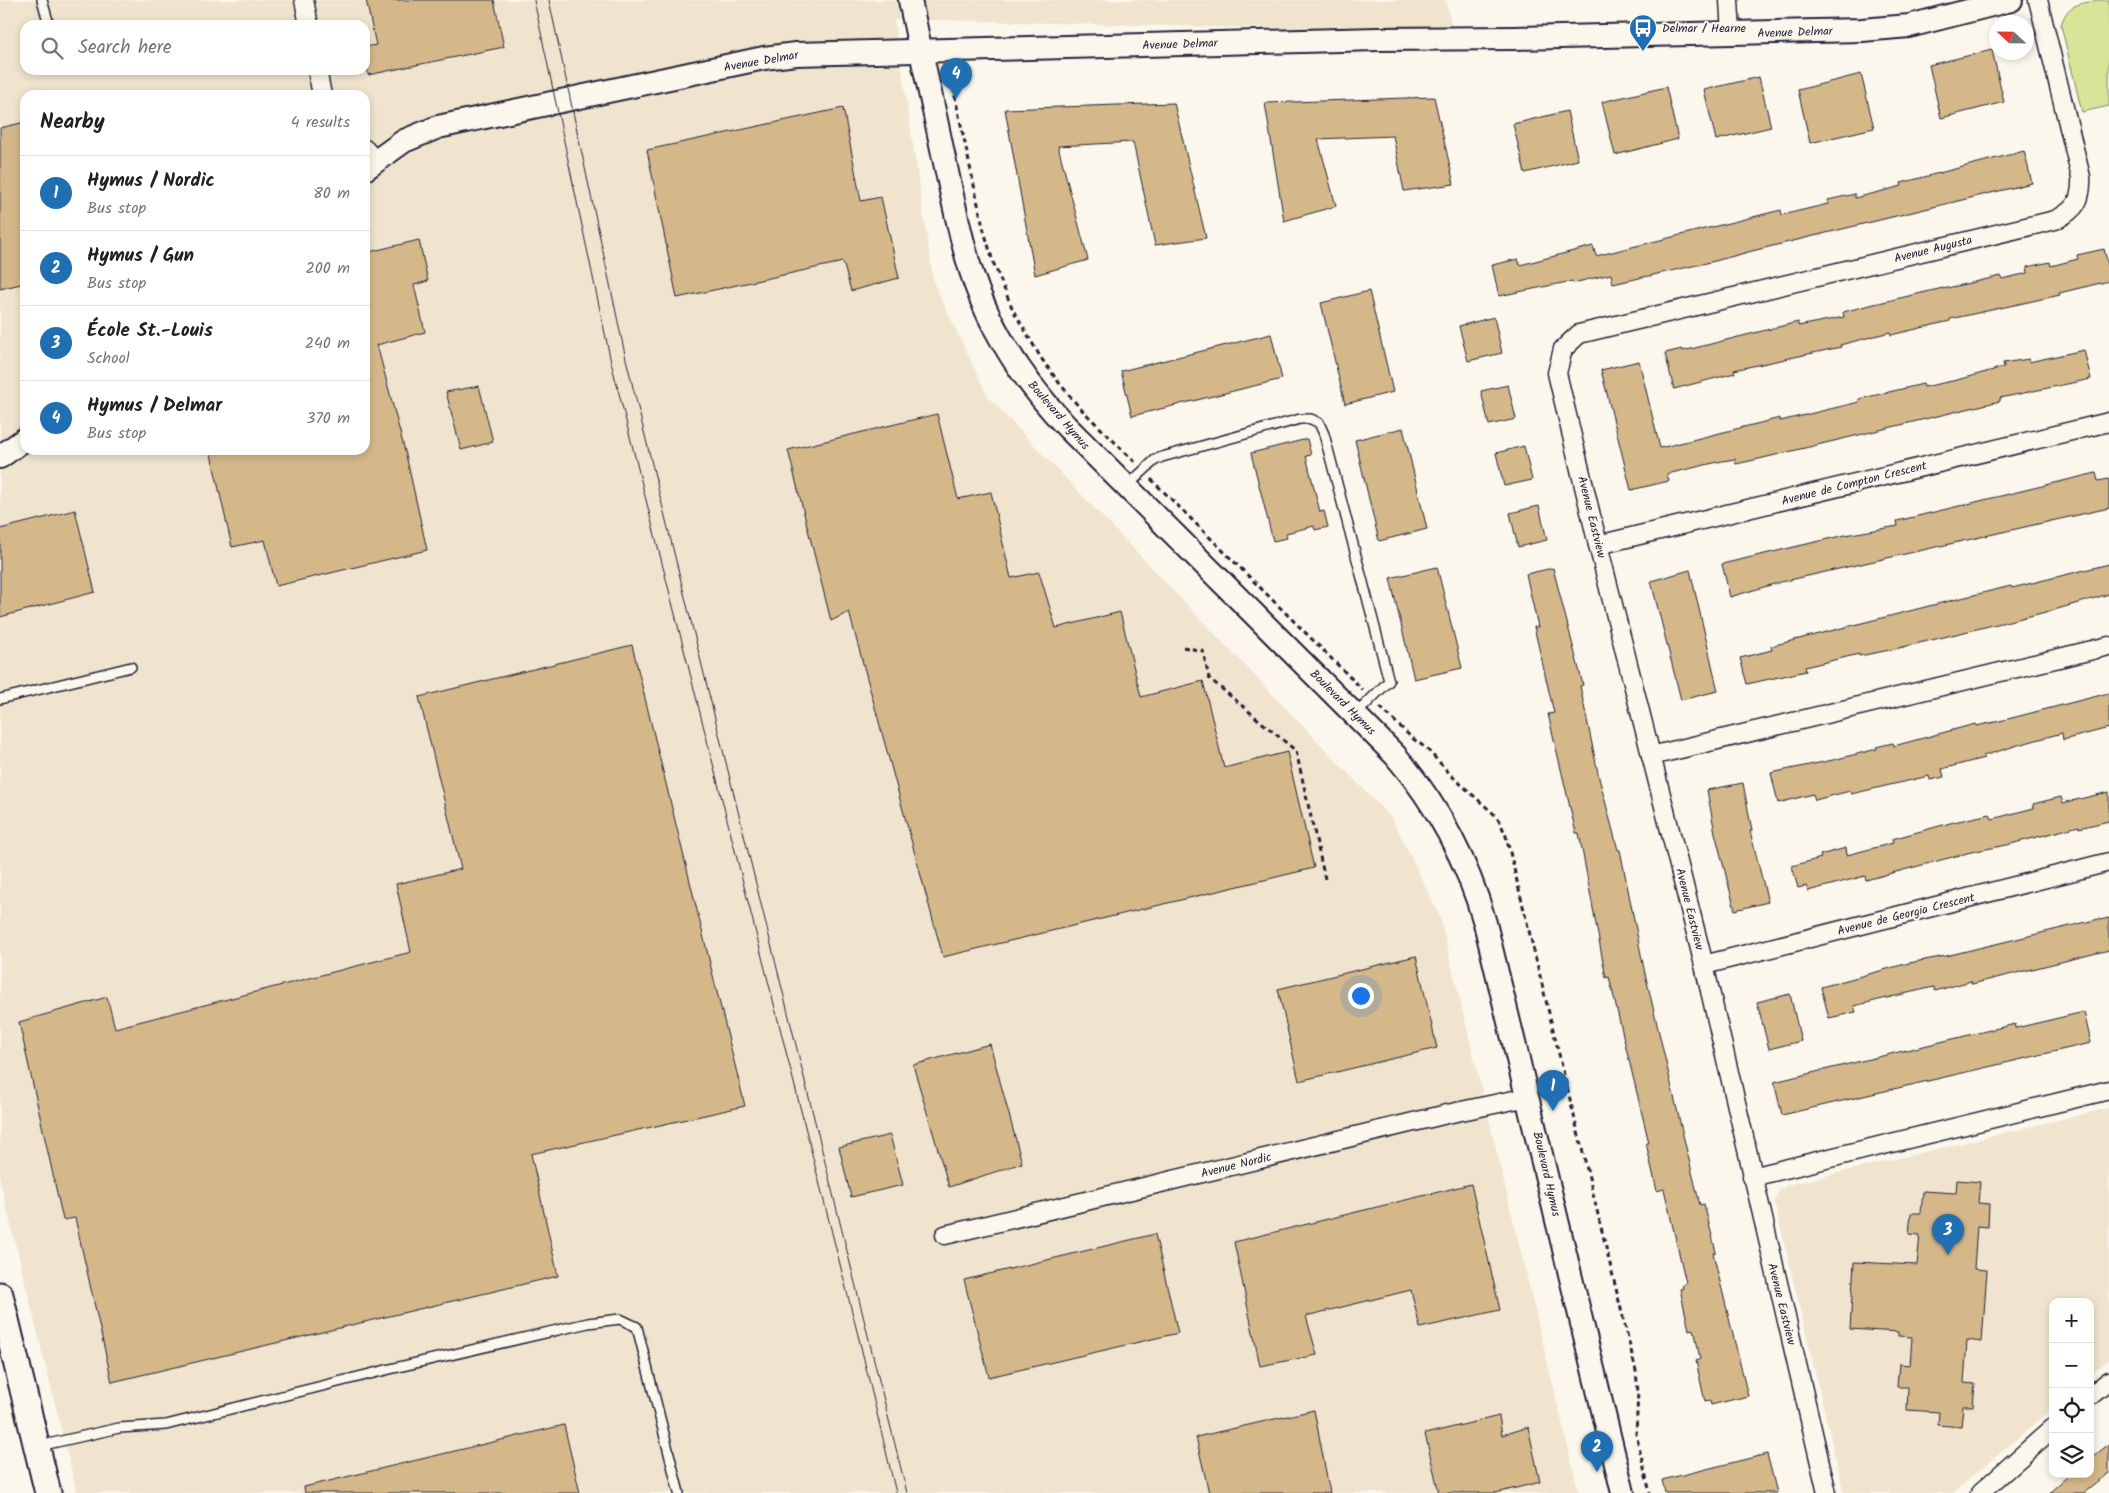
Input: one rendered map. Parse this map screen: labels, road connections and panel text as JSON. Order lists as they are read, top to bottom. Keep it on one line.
{"streets":{"street":["Avenue Delmar","Avenue Augusta","Boulevard Hymus","Avenue de Compton Crescent","Avenue Eastview","Avenue de Georgia Crescent","Avenue Nordic"]},"crossings":[["Avenue Delmar","Boulevard Hymus"],["Avenue Augusta","Avenue Eastview"],["Boulevard Hymus","Avenue Nordic"],["Avenue de Compton Crescent","Avenue Eastview"],["Avenue Eastview","Avenue de Georgia Crescent"]],"places":{"bus stop":["Delmar / Hearne"]},"north":"left","page":{"search":"Search here","pins":["4","1","3","2"],"heading":["Nearby","4 results"],"list":[{"mark":"1","name":"Hymus / Nordic","note":"Bus stop","value":"80 m"},{"mark":"2","name":"Hymus / Gun","note":"Bus stop","value":"200 m"},{"mark":"3","name":"École St.-Louis","note":"School","value":"240 m"},{"mark":"4","name":"Hymus / Delmar","note":"Bus stop","value":"370 m"}],"map_buttons":["+","−"]}}
